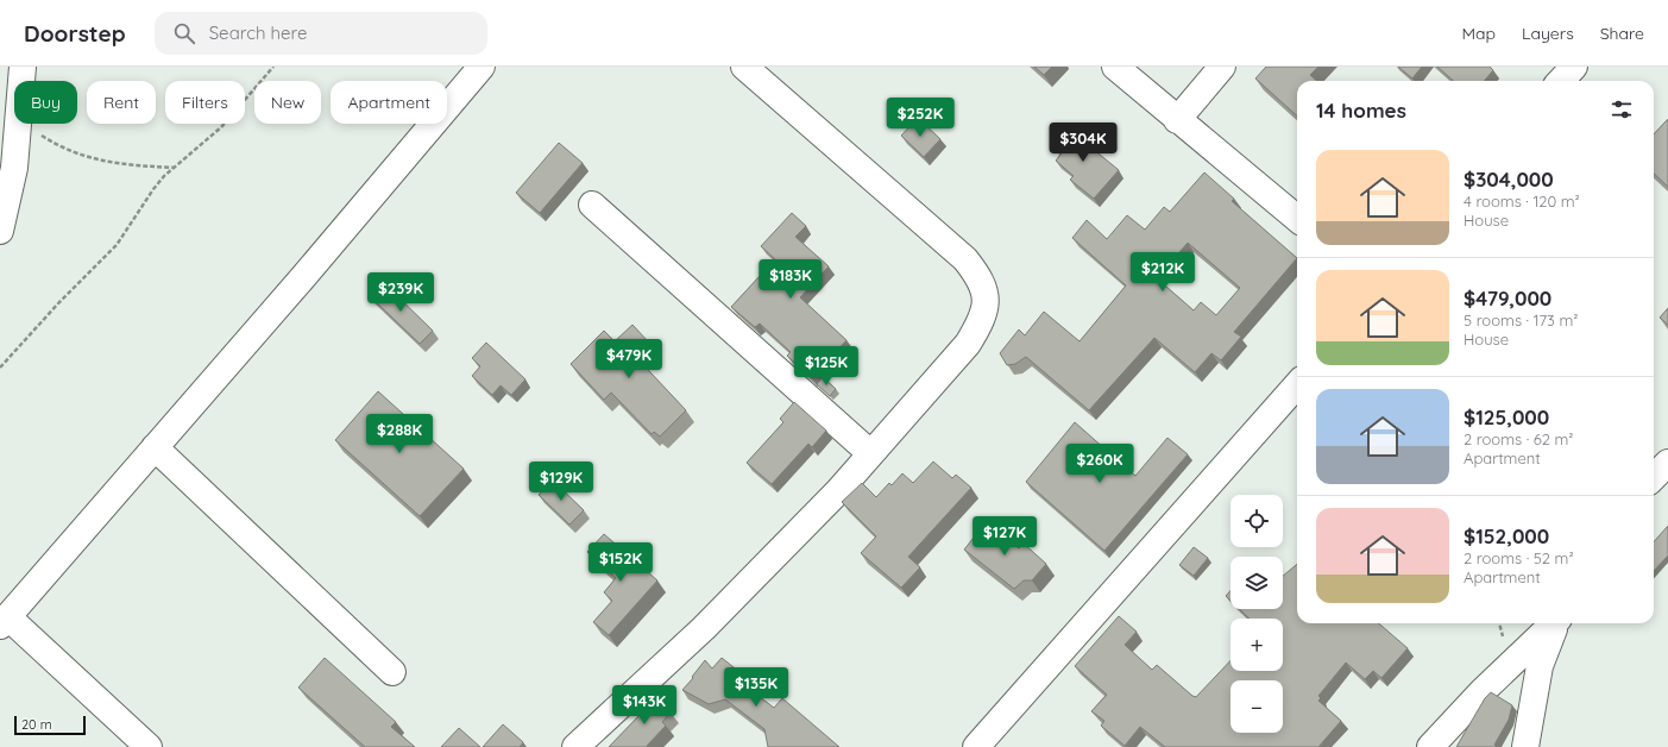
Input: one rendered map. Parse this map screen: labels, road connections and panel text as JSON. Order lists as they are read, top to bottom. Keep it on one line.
{"scale_bar":"20 m","page":{"header":"Doorstep","search":"Search here","nav":["Map","Layers","Share"],"chip":["Buy","Rent","Filters","New","Apartment"],"heading":"14 homes","price":["$252K","$304K","$212K","$183K","$239K","$479K","$125K","$288K","$260K","$129K","$127K","$152K","$135K","$143K"],"list":[{"name":"$304,000","note":"4 rooms · 120 m² · House"},{"name":"$479,000","note":"5 rooms · 173 m² · House"},{"name":"$125,000","note":"2 rooms · 62 m² · Apartment"},{"name":"$152,000","note":"2 rooms · 52 m² · Apartment"}],"map_buttons":["+","−"],"scale":"20 m"}}
